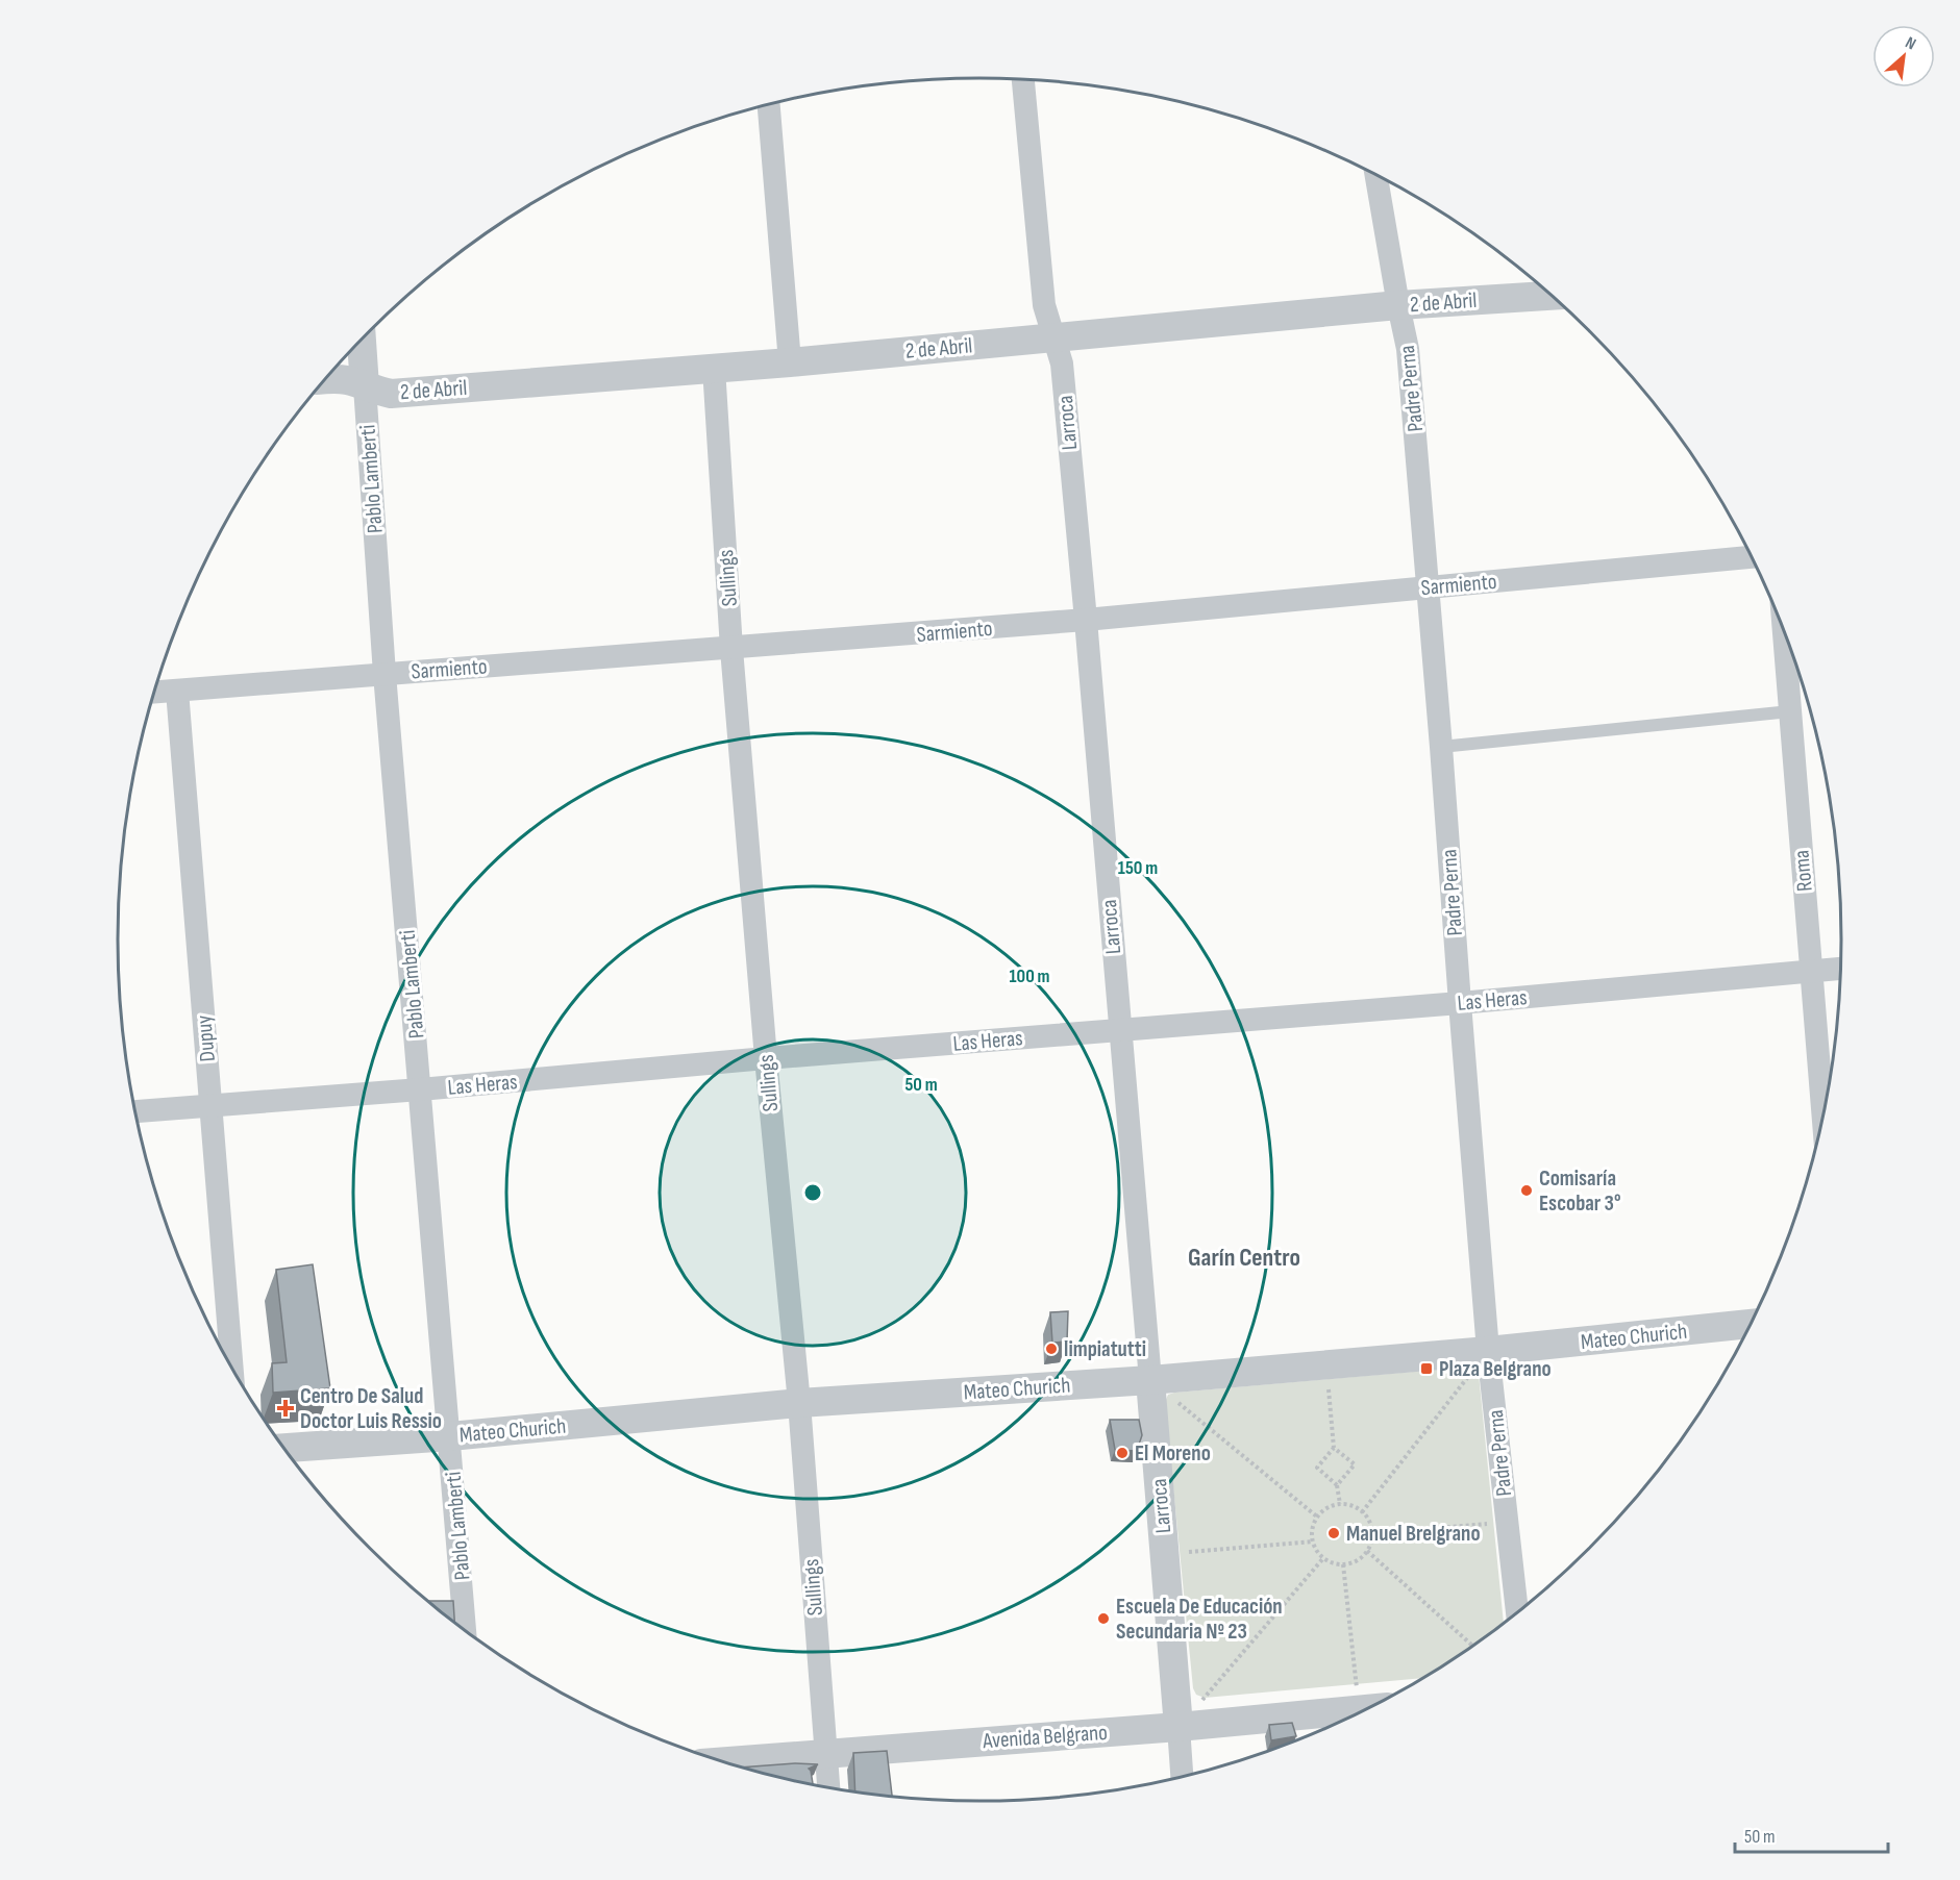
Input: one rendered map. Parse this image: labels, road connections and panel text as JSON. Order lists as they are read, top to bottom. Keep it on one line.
{"streets":{"street":["2 de Abril","Padre Perna","Larroca","Pablo Lamberti","Sullings","Sarmiento","Roma","Las Heras","Dupuy","Mateo Churich","Avenida Belgrano"]},"crossings":[["2 de Abril","Padre Perna"],["2 de Abril","Larroca"],["2 de Abril","Pablo Lamberti"],["2 de Abril","Sullings"],["Padre Perna","Sarmiento"],["Padre Perna","Las Heras"],["Padre Perna","Mateo Churich"],["Larroca","Sarmiento"],["Larroca","Las Heras"],["Larroca","Mateo Churich"],["Larroca","Avenida Belgrano"],["Pablo Lamberti","Sarmiento"],["Pablo Lamberti","Las Heras"],["Pablo Lamberti","Mateo Churich"],["Sullings","Sarmiento"],["Sullings","Las Heras"],["Sullings","Mateo Churich"],["Sullings","Avenida Belgrano"],["Sarmiento","Dupuy"],["Roma","Las Heras"],["Las Heras","Dupuy"]],"districts":["Garín Centro"],"places":{"other":["Comisaría Escobar 3°","limpiatutti","El Moreno","Manuel Brelgrano","Escuela De Educación Secundaria Nº 23"],"transit":["Plaza Belgrano"],"health":["Centro De Salud Doctor Luis Ressio"]},"scale_bar":"50 m","north":"top right","rings":["150 m","100 m","50 m"]}
